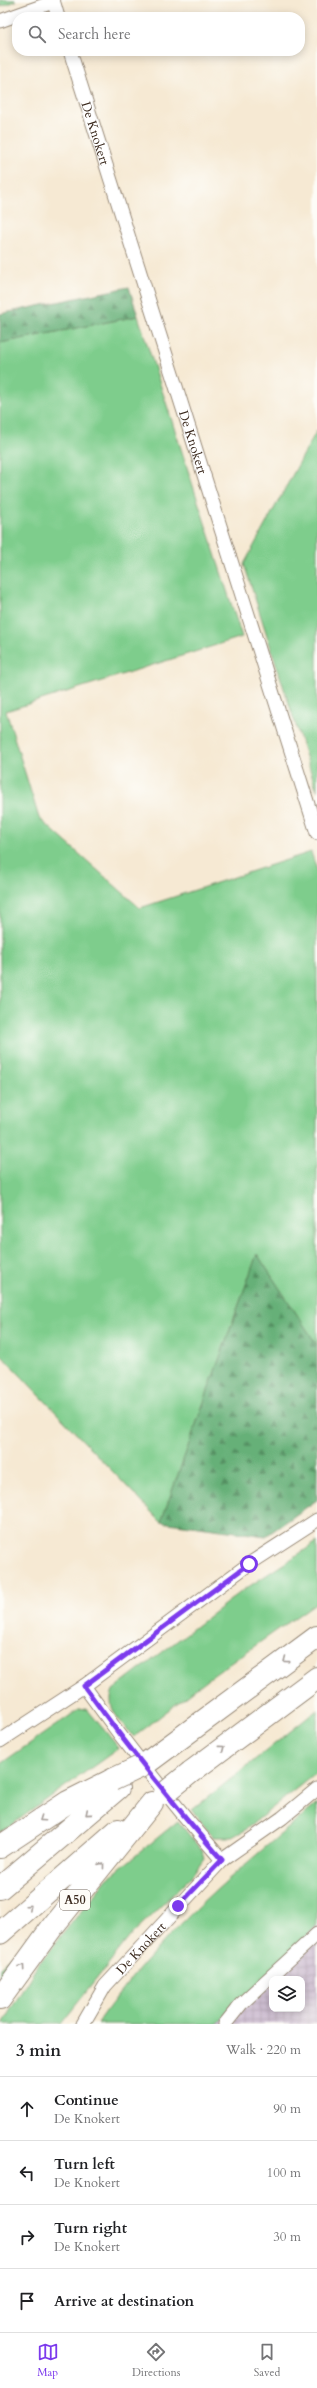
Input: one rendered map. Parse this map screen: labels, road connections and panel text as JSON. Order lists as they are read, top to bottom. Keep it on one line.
{"streets":{"highway":["A50"],"street":["De Knokert"]},"page":{"search":"Search here","heading":["3 min","Walk · 220 m"],"list":[["Continue","De Knokert","90 m"],["Turn left","De Knokert","100 m"],["Turn right","De Knokert","30 m"],"Arrive at destination"],"nav":["Map","Directions","Saved"]}}
